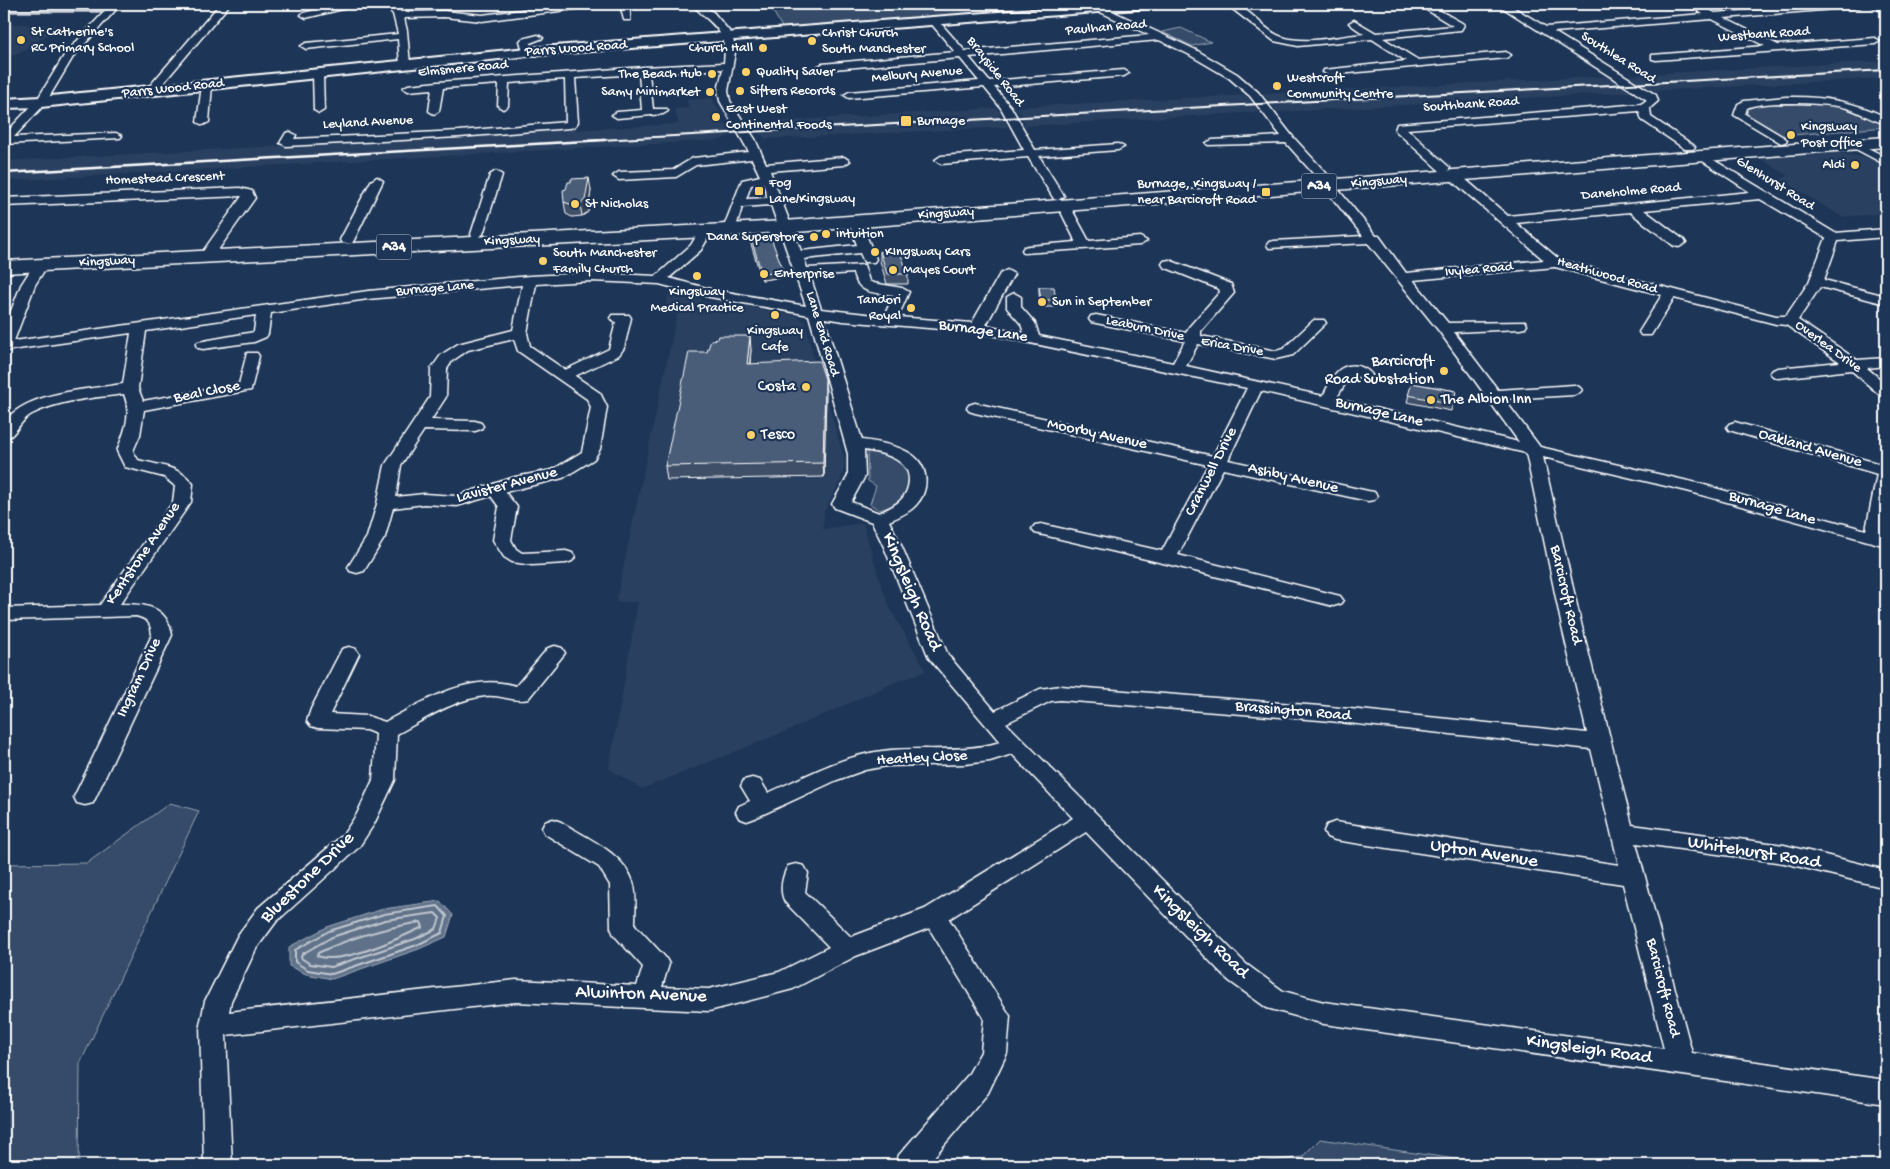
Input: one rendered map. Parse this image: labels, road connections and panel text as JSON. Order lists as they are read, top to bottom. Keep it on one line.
{"streets":{"highway":["Kingsway","A34"],"street":["Paulhan Road","Westbank Road","Parrs Wood Road","Southlea Road","Elmsmere Road","Brayside Road","Melbury Avenue","Southbank Road","Leyland Avenue","Homestead Crescent","Glenhurst Road","Daneholme Road","Ivylea Road","Heathwood Road","Burnage Lane","Leaburn Drive","Lane End Road","Erica Drive","Overlea Drive","Beal Close","Moorby Avenue","Oakland Avenue","Cranwell Drive","Ashby Avenue","Lavister Avenue","Kentstone Avenue","Kingsleigh Road","Barcicroft Road","Ingram Drive","Brassington Road","Heatley Close","Whitehurst Road","Upton Avenue","Bluestone Drive","Alwinton Avenue"]},"crossings":[["Paulhan Road","Brayside Road"],["Paulhan Road","Barcicroft Road"],["Parrs Wood Road","Brayside Road"],["Parrs Wood Road","Lane End Road"],["Parrs Wood Road","Barcicroft Road"],["Southlea Road","Southbank Road"],["Elmsmere Road","Leyland Avenue"],["Elmsmere Road","Lane End Road"],["Brayside Road","Melbury Avenue"],["Brayside Road","Kingsway"],["Southbank Road","Kingsway"],["Southbank Road","Heathwood Road"],["Homestead Crescent","Kingsway"],["Kingsway","Glenhurst Road"],["Kingsway","Heathwood Road"],["Kingsway","Lane End Road"],["Kingsway","Barcicroft Road"],["Glenhurst Road","Daneholme Road"],["Glenhurst Road","Overlea Drive"],["Daneholme Road","Heathwood Road"],["Ivylea Road","Heathwood Road"],["Ivylea Road","Barcicroft Road"],["Heathwood Road","Overlea Drive"],["Burnage Lane","Lane End Road"],["Burnage Lane","Cranwell Drive"],["Burnage Lane","Barcicroft Road"],["Leaburn Drive","Erica Drive"],["Lane End Road","Kingsleigh Road"],["Beal Close","Kentstone Avenue"],["Moorby Avenue","Cranwell Drive"],["Moorby Avenue","Ashby Avenue"],["Cranwell Drive","Ashby Avenue"],["Kentstone Avenue","Ingram Drive"],["Kingsleigh Road","Barcicroft Road"],["Kingsleigh Road","Brassington Road"],["Kingsleigh Road","Heatley Close"],["Kingsleigh Road","Alwinton Avenue"],["Barcicroft Road","Brassington Road"],["Barcicroft Road","Whitehurst Road"],["Barcicroft Road","Upton Avenue"],["Bluestone Drive","Alwinton Avenue"]],"places":{"other":["St Catherine's RC Primary School","Christ Church South Manchester","Church Hall","Quality Saver","The Beach Hub","Westcroft Community Centre","Sifters Records","Samy Minimarket","East West Continental Foods","Kingsway Post Office","Aldi","St Nicholas","intuition","Dana Superstore","KIngsway Cars","South Manchester Family Church","Mayes Court","Enterprise","Kingsway Medical Practice","Sun in September","Tandori Royal","Kingsway Cafe","Barcicroft Road Substation","Costa","The Albion Inn","Tesco"],"transit":["Burnage","Fog Lane/Kingsway","Burnage, Kingsway / near Barcicroft Road"]}}
